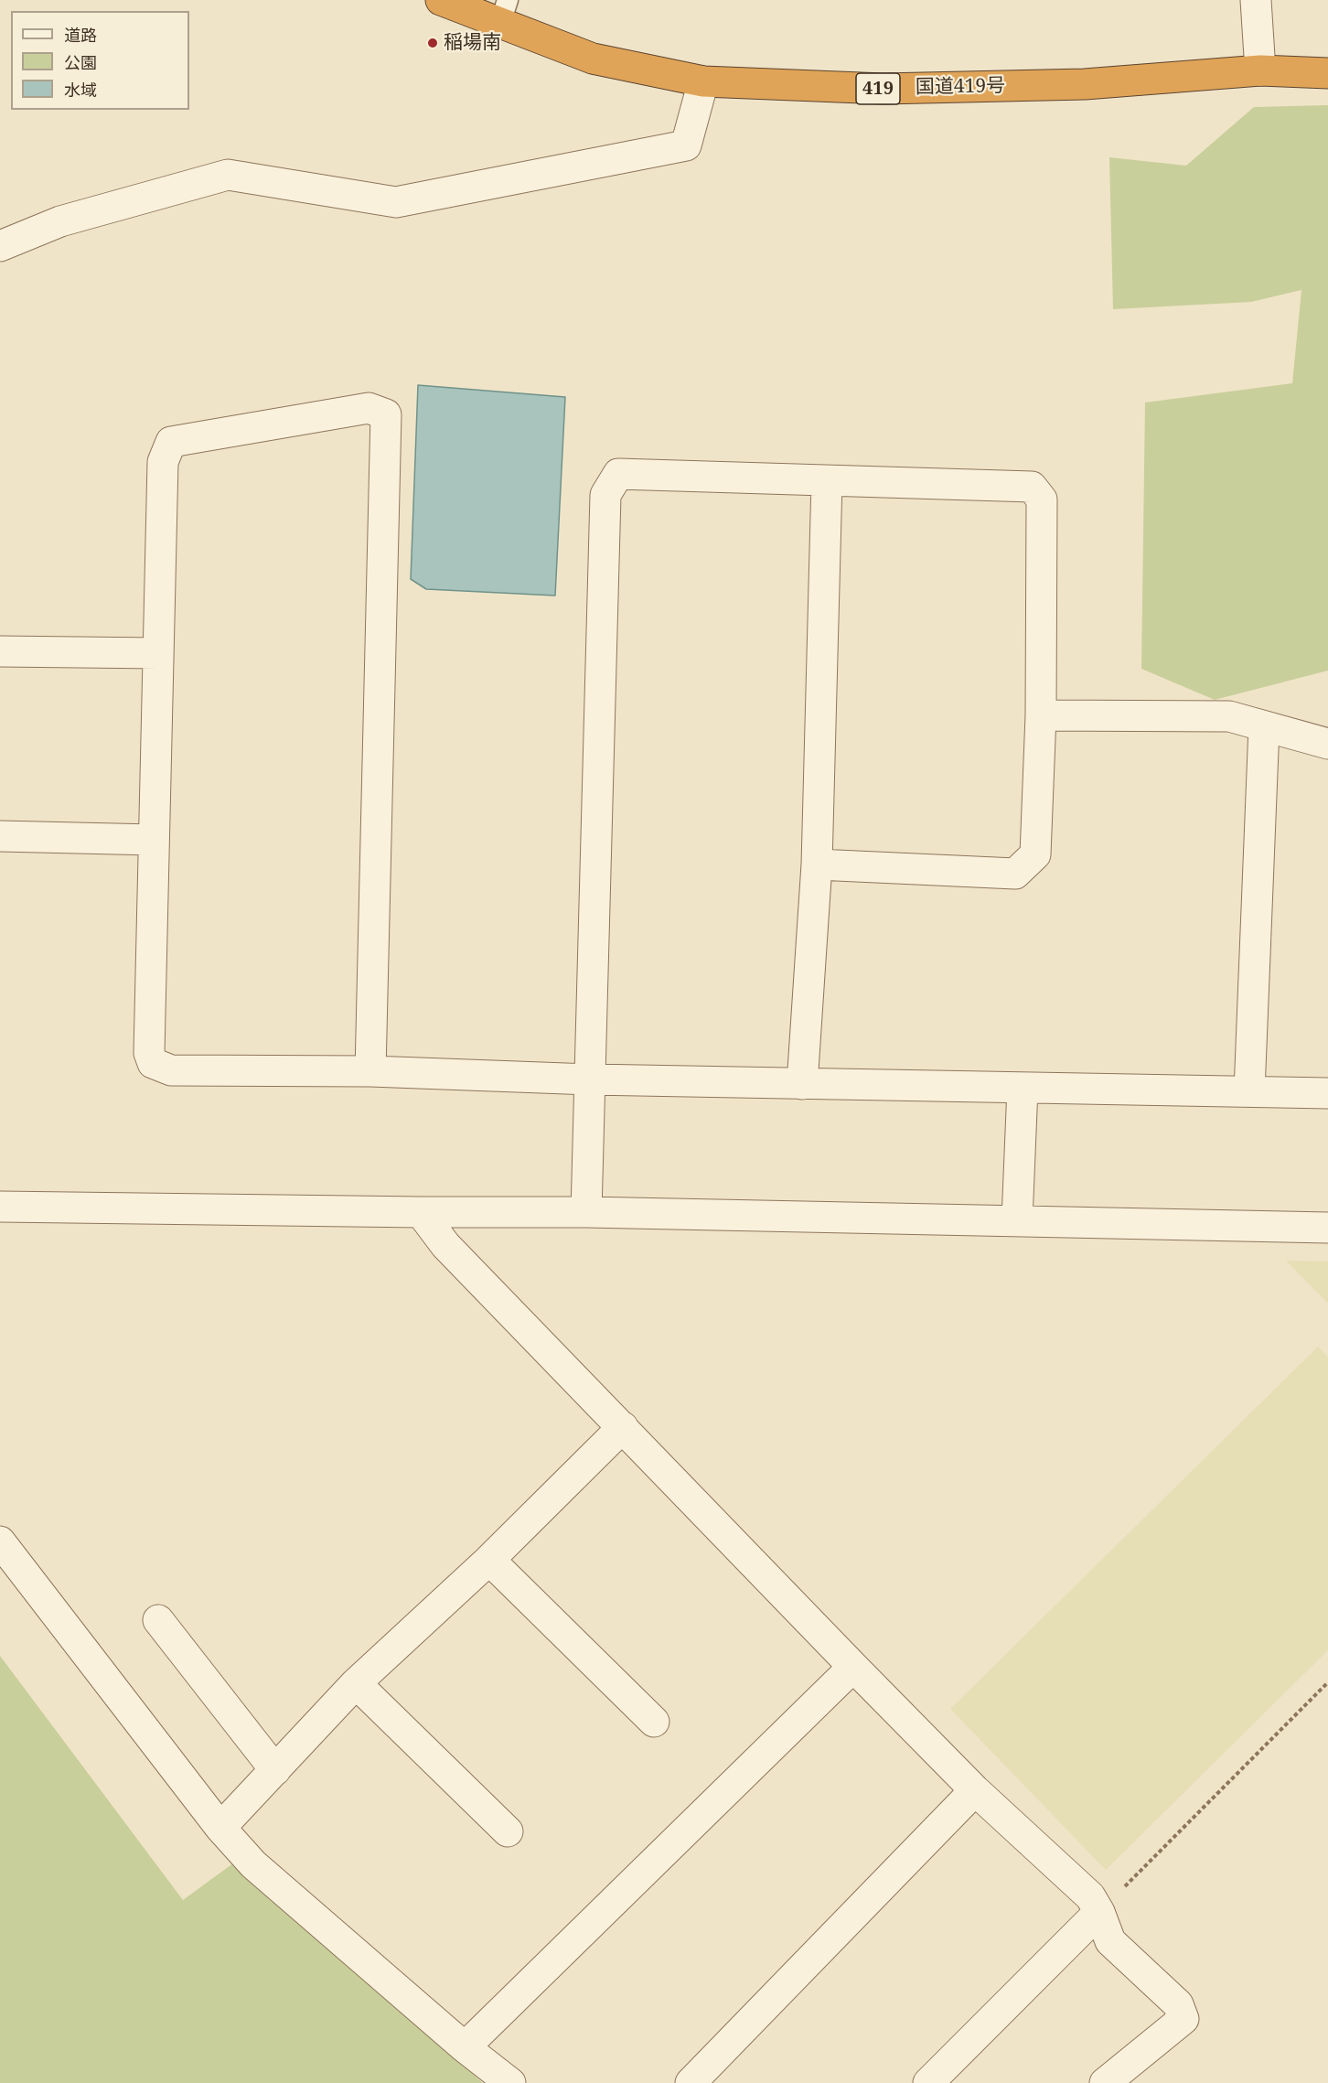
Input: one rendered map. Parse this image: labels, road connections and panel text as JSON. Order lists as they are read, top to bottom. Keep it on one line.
{"streets":{"highway":["国道419号","419"]},"places":["稲場南"],"legend":["道路","公園","水域"]}
